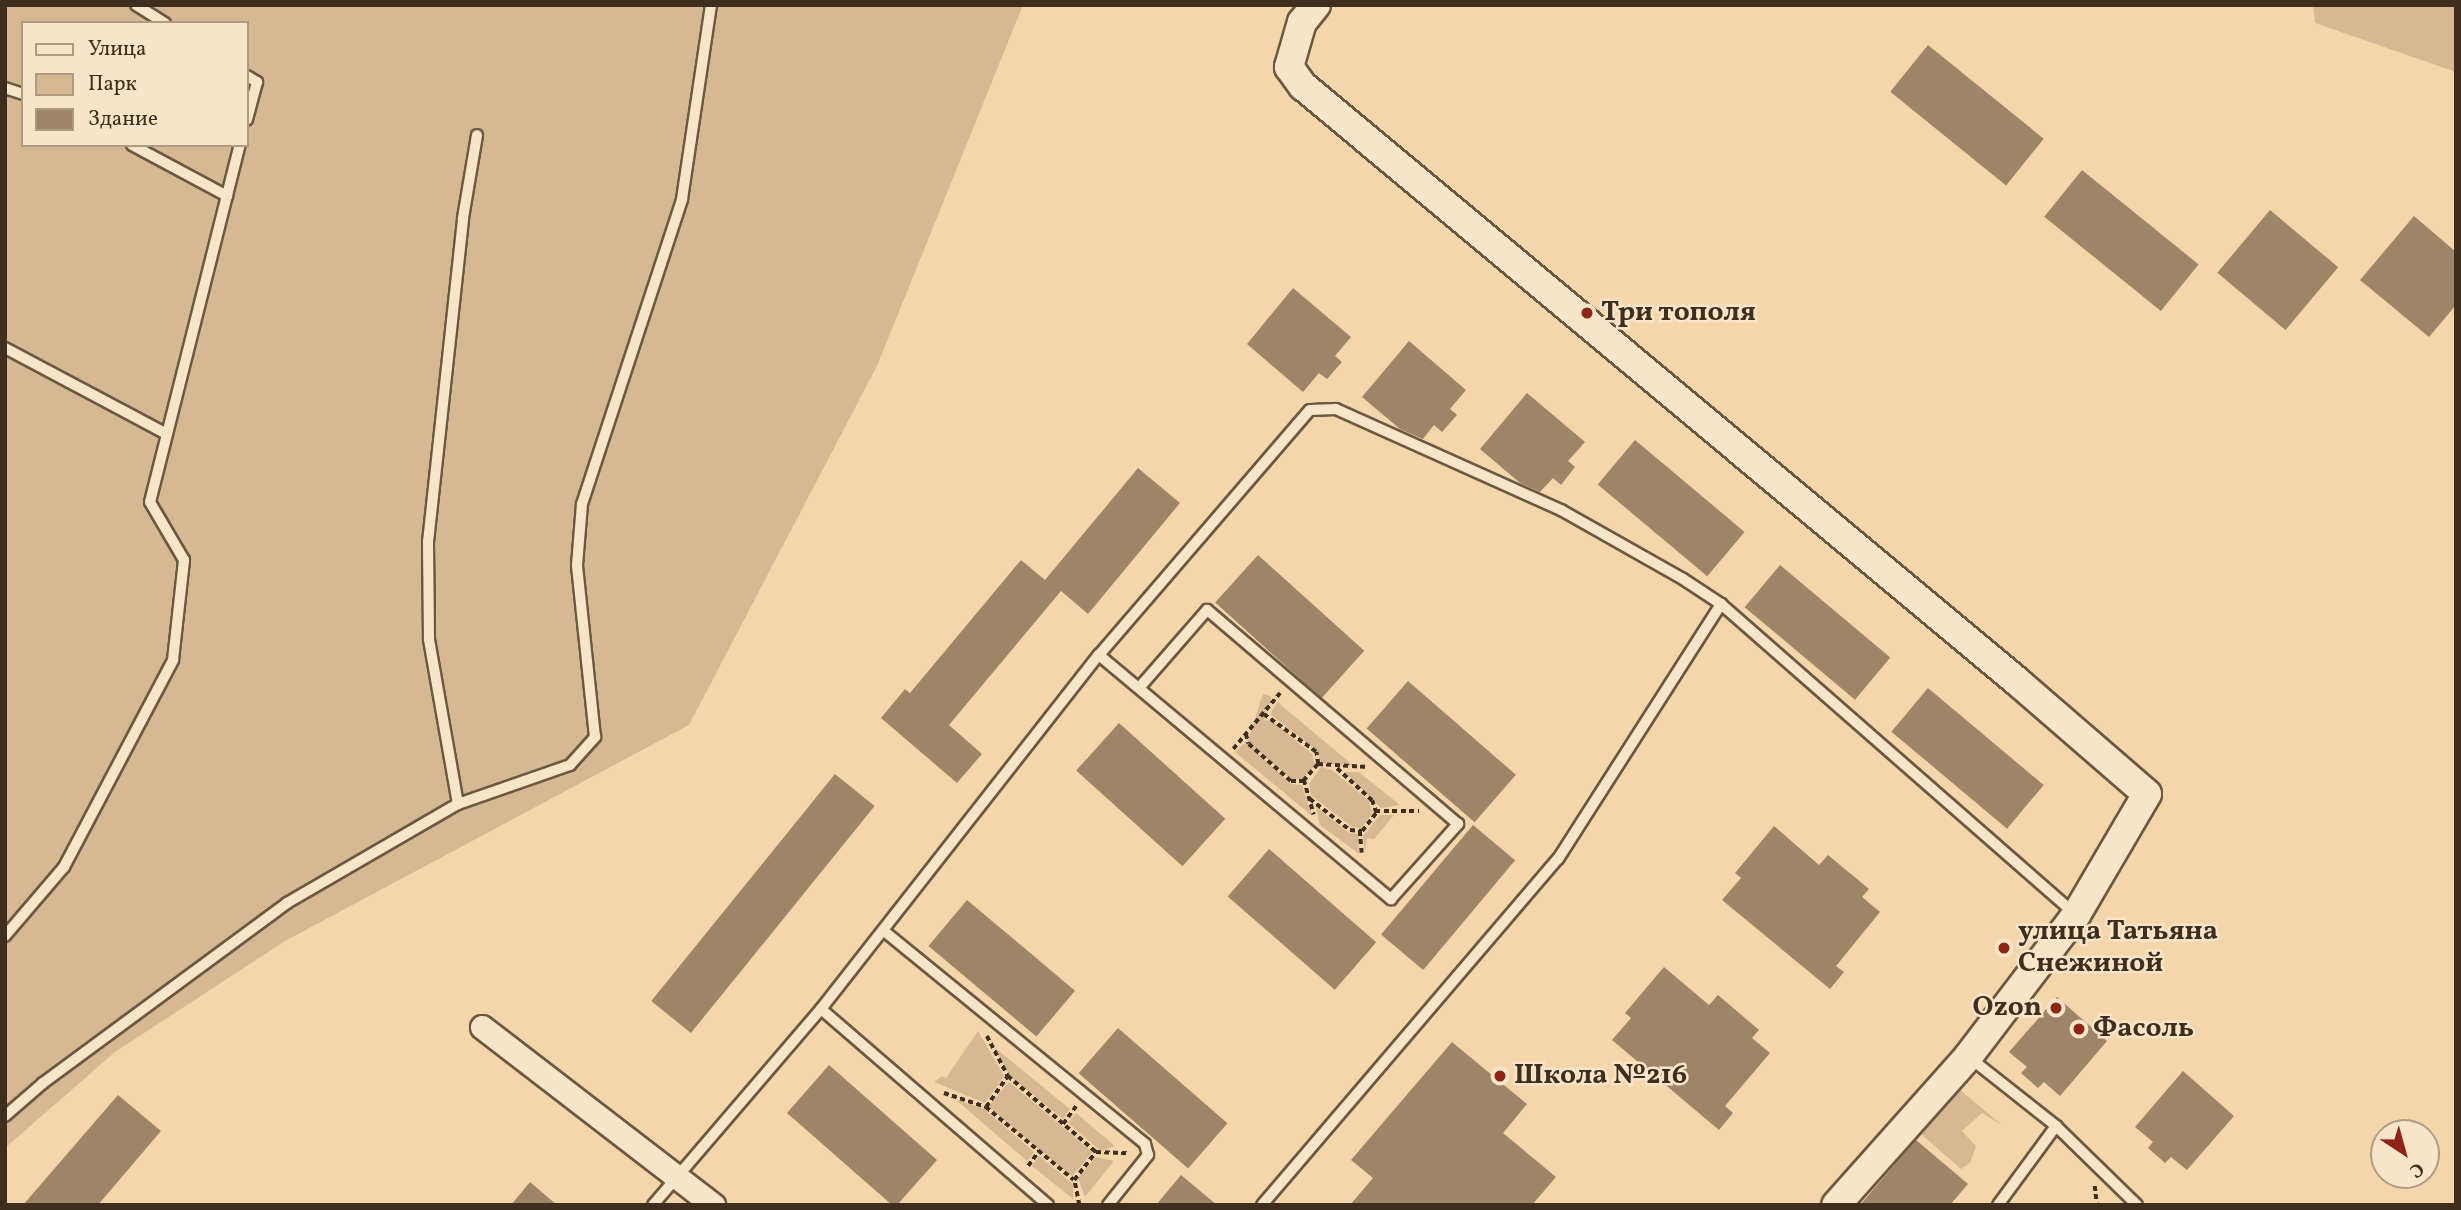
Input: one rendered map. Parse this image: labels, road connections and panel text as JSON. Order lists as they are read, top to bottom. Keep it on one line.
{"places":["Три тополя","улица Татьяна Снежиной","Ozon","Фасоль","Школа №216"],"legend":["Улица","Парк","Здание"],"north":"bottom right"}
